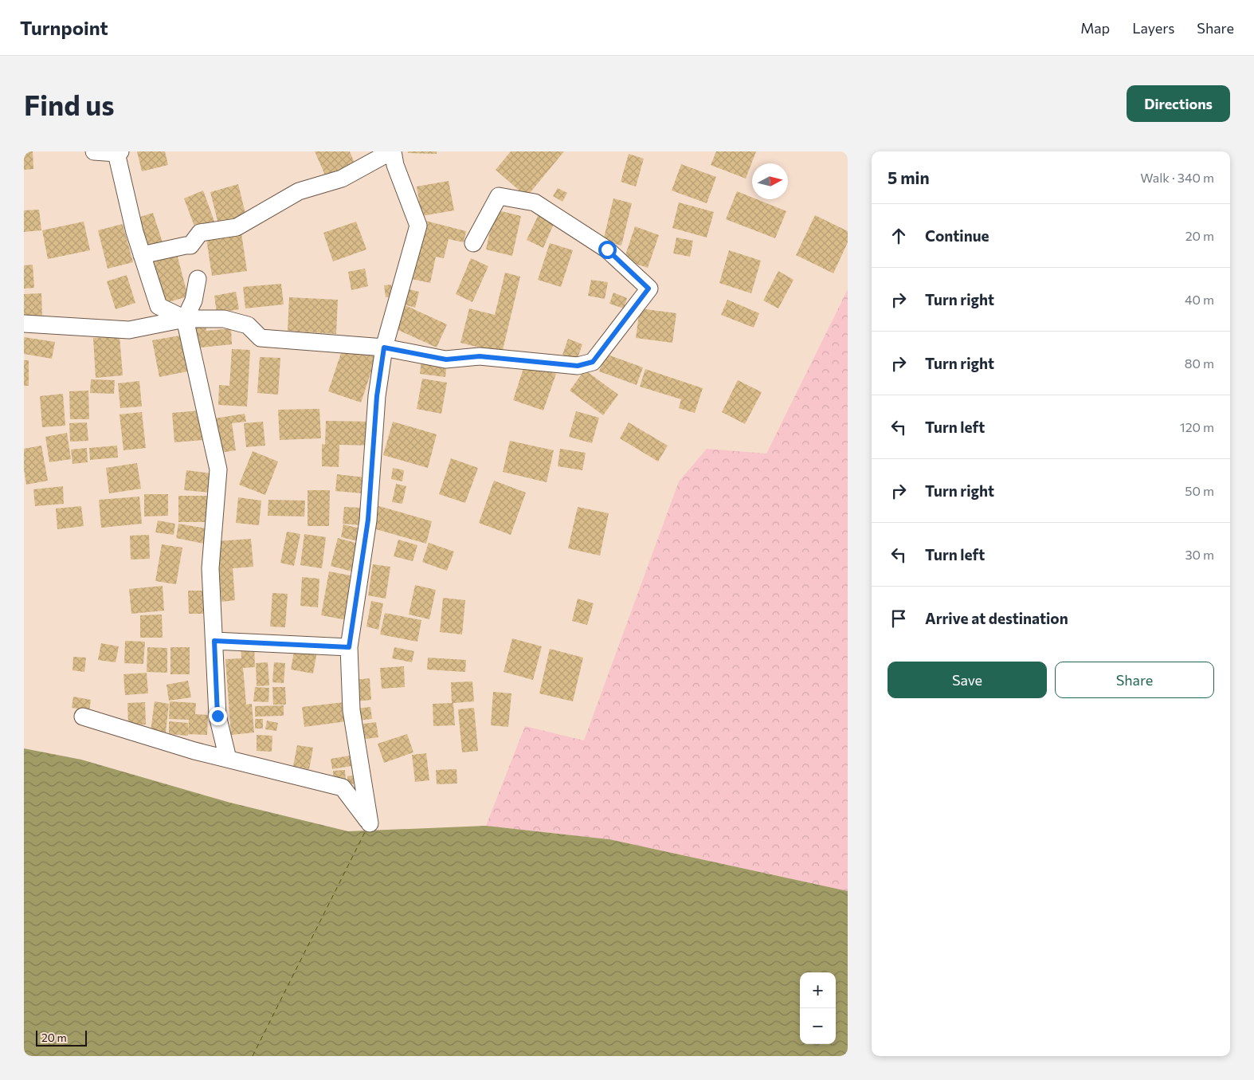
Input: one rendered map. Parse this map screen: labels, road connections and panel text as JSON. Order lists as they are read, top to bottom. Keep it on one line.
{"scale_bar":"20 m","north":"right","page":{"header":"Turnpoint","nav":["Map","Layers","Share"],"buttons":["Directions",["Save","Share"]],"title":"Find us","heading":["5 min","Walk · 340 m"],"list":[["Continue","20 m"],["Turn right","40 m"],["Turn right","80 m"],["Turn left","120 m"],["Turn right","50 m"],["Turn left","30 m"],"Arrive at destination"],"map_buttons":["+","−"],"scale":"20 m"}}
